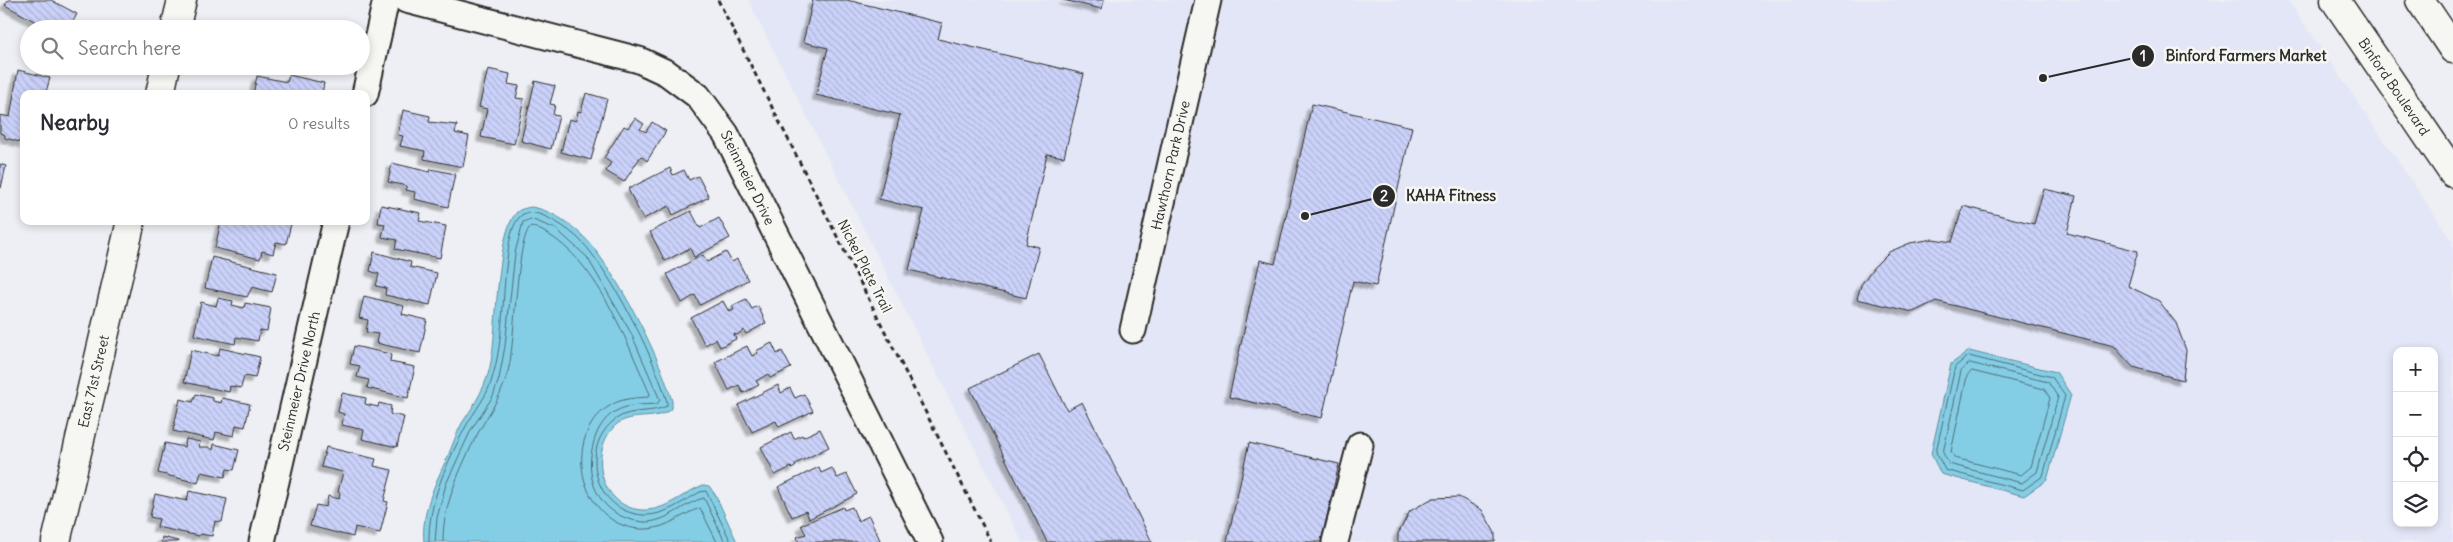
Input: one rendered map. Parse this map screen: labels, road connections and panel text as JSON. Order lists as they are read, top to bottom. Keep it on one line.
{"streets":{"main road":["Binford Boulevard","East 71st Street"],"street":["Hawthorn Park Drive","Steinmeier Drive","Steinmeier Drive North"],"path":["Nickel Plate Trail"]},"places":["Binford Farmers Market","KAHA Fitness"],"page":{"search":"Search here","heading":["Nearby","0 results"],"map_buttons":["+","−"]}}
